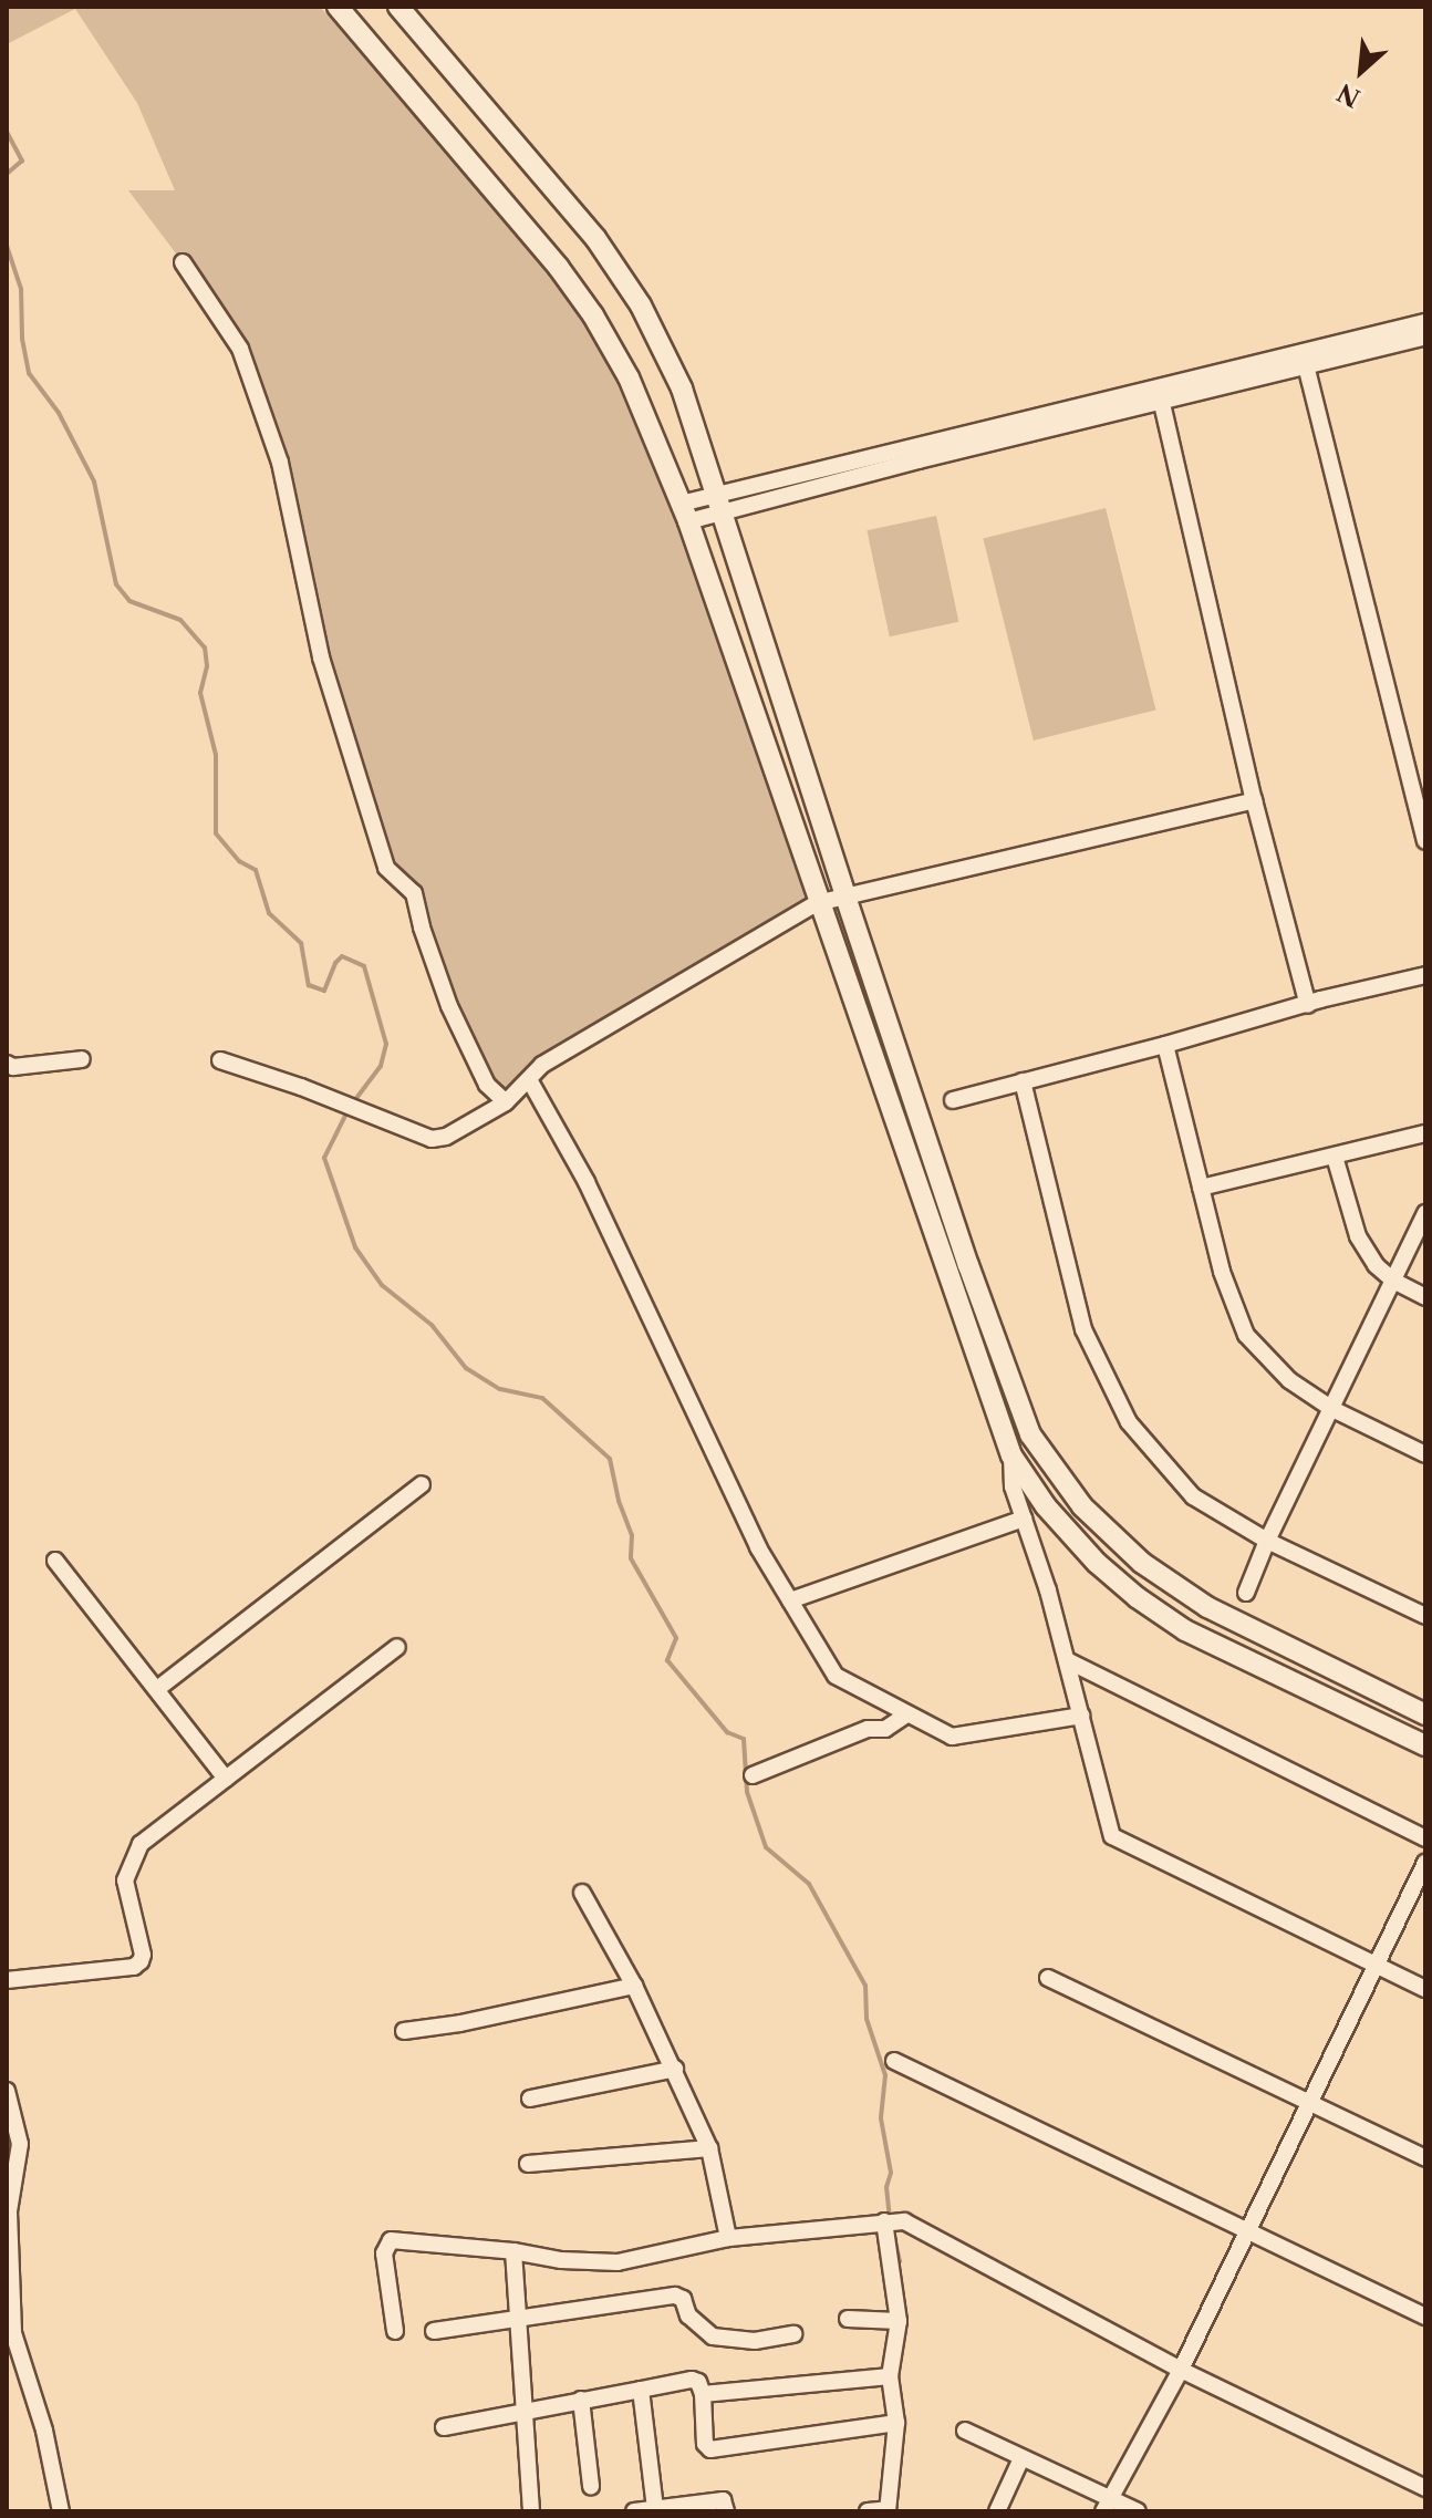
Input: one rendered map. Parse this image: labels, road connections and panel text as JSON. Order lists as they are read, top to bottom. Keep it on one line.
{"north":"bottom left"}
